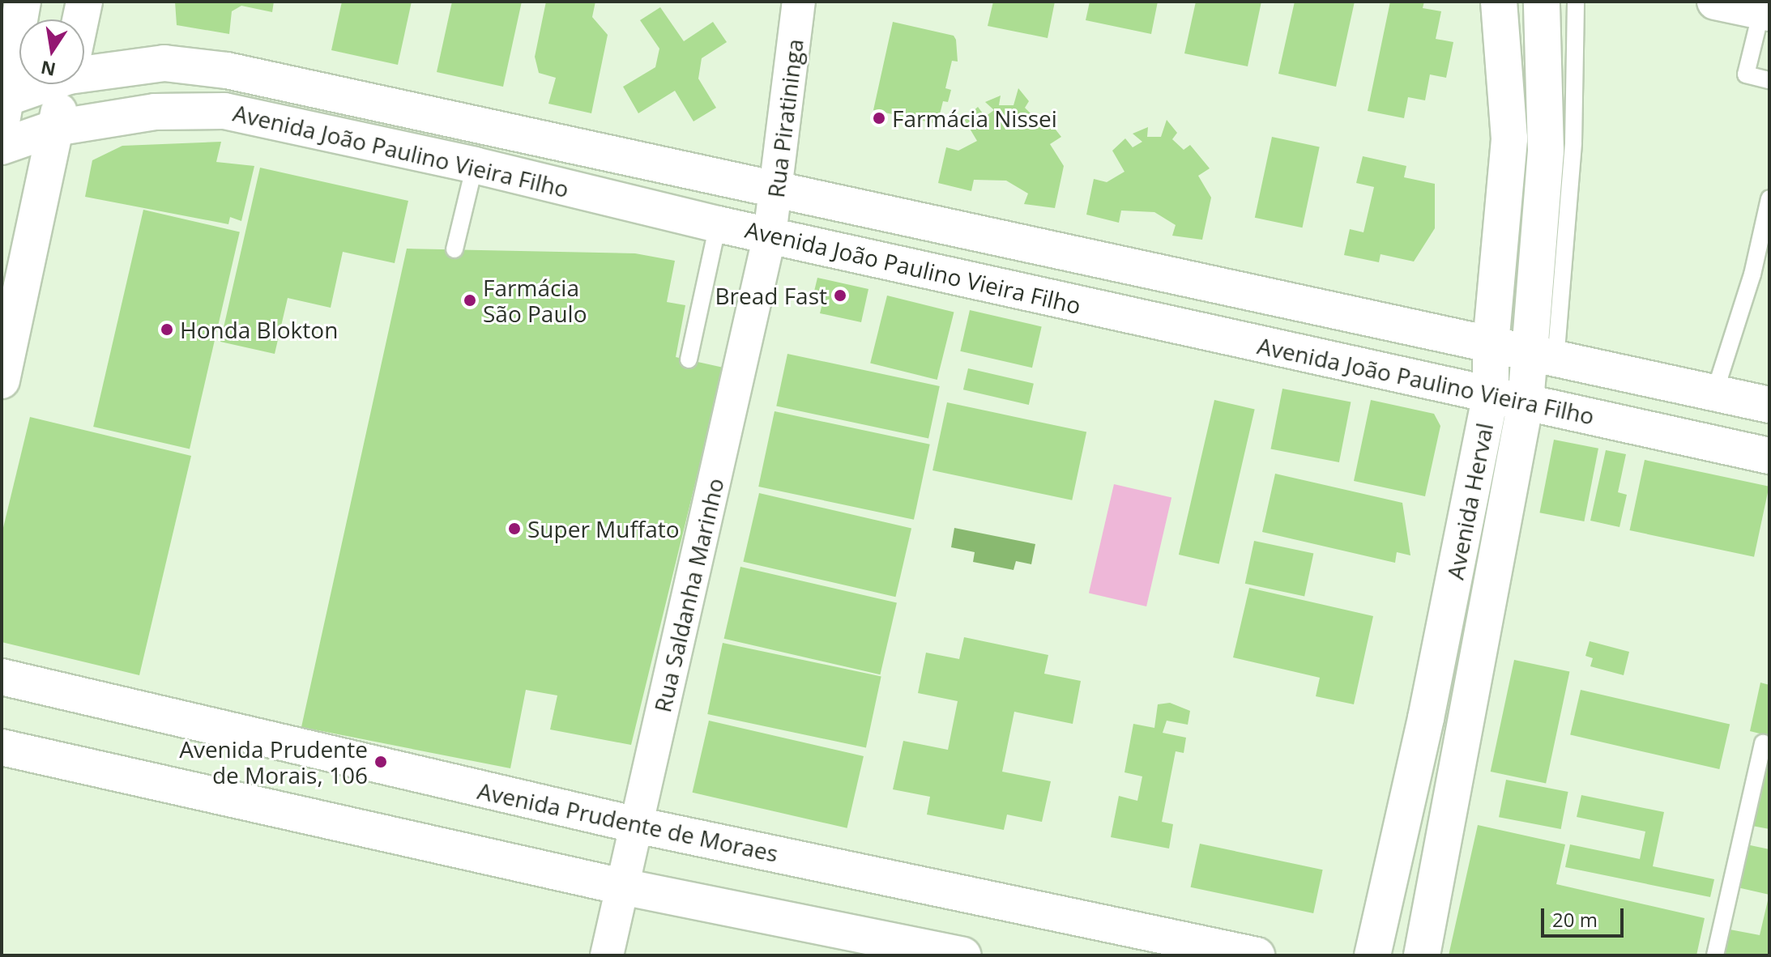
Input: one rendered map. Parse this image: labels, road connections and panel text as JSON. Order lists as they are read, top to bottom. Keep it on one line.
{"streets":{"main road":["Avenida João Paulino Vieira Filho","Avenida Herval","Avenida Prudente de Moraes"],"street":["Rua Piratininga","Rua Saldanha Marinho"]},"crossings":[["Rua Piratininga","Avenida João Paulino Vieira Filho"],["Rua Piratininga","Rua Saldanha Marinho"],["Avenida João Paulino Vieira Filho","Avenida Herval"],["Avenida João Paulino Vieira Filho","Rua Saldanha Marinho"],["Rua Saldanha Marinho","Avenida Prudente de Moraes"]],"places":["Farmácia Nissei","Bread Fast","Farmácia São Paulo","Honda Blokton","Super Muffato","Avenida Prudente de Morais, 106"],"scale_bar":"20 m","north":"bottom"}
